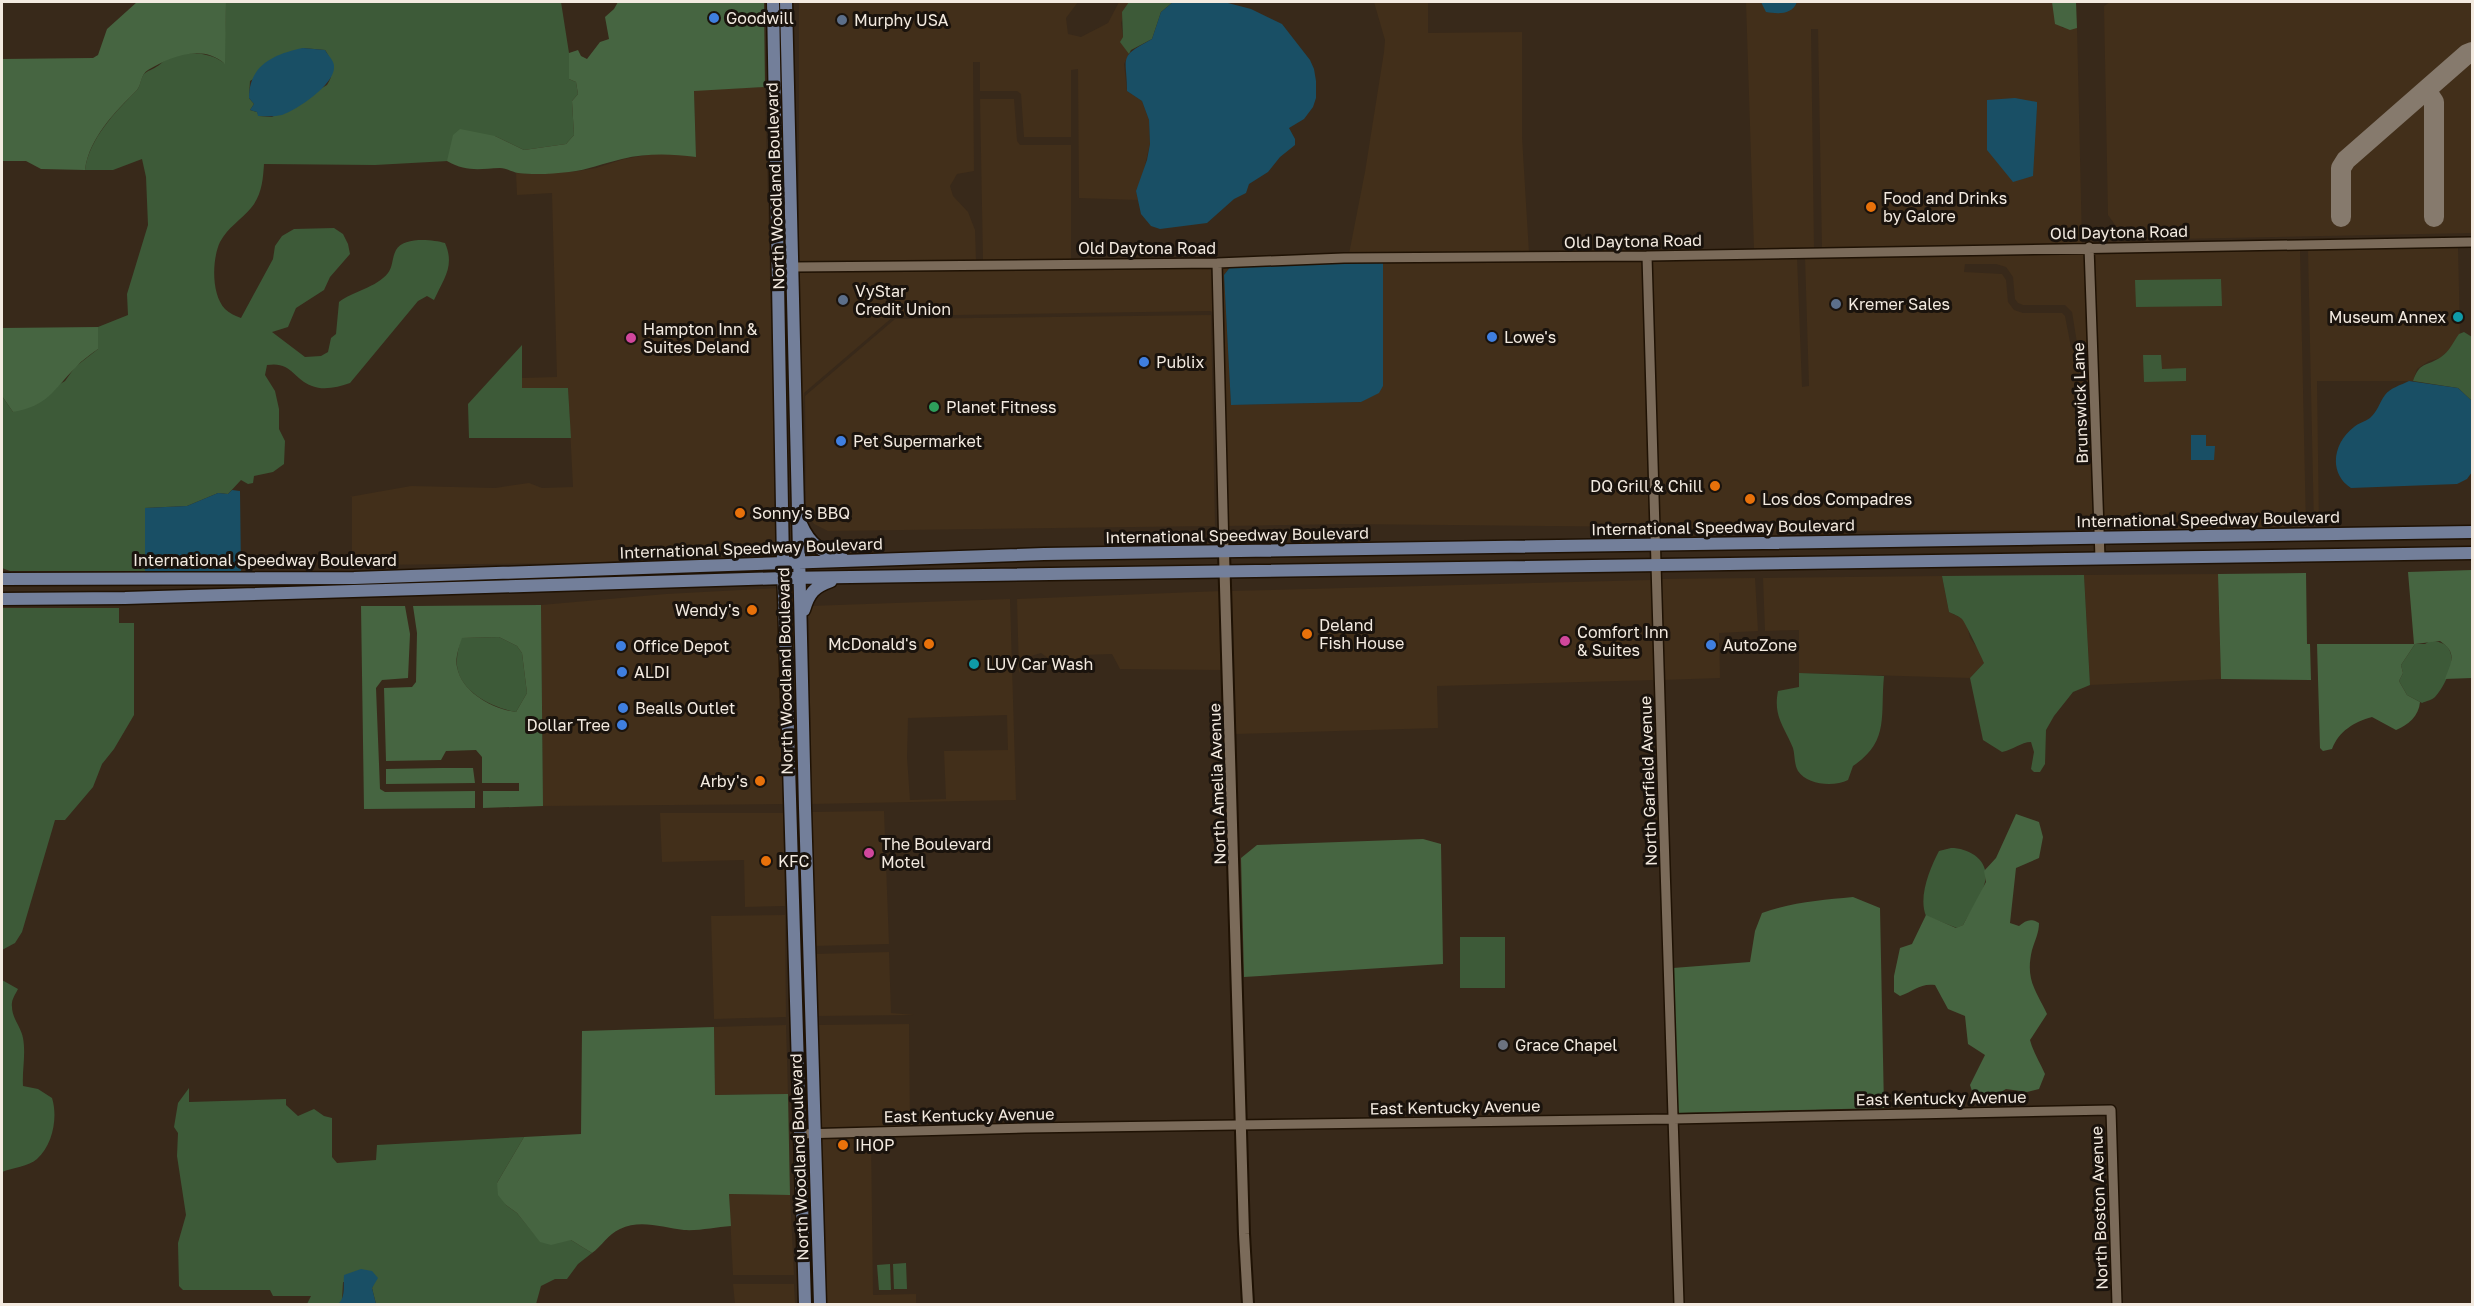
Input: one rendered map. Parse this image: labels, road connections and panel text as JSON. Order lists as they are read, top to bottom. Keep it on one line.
{"streets":{"main road":["North Woodland Boulevard","International Speedway Boulevard","North Amelia Avenue"],"street":["Old Daytona Road","Brunswick Lane","North Garfield Avenue","East Kentucky Avenue","North Boston Avenue"]},"crossings":[["North Woodland Boulevard","Old Daytona Road"],["North Woodland Boulevard","International Speedway Boulevard"],["North Woodland Boulevard","East Kentucky Avenue"],["Old Daytona Road","Brunswick Lane"],["Old Daytona Road","North Garfield Avenue"],["Old Daytona Road","North Amelia Avenue"],["Brunswick Lane","International Speedway Boulevard"],["International Speedway Boulevard","North Garfield Avenue"],["International Speedway Boulevard","North Amelia Avenue"],["North Garfield Avenue","East Kentucky Avenue"],["North Amelia Avenue","East Kentucky Avenue"],["East Kentucky Avenue","North Boston Avenue"]],"places":["Goodwill","Murphy USA","Food and Drinks by Galore","VyStar Credit Union","Kremer Sales","Museum Annex","Lowe's","Hampton Inn & Suites Deland","Publix","Planet Fitness","Pet Supermarket","DQ Grill & Chill","Los dos Compadres","Sonny's BBQ","Wendy's","Deland Fish House","Comfort Inn & Suites","McDonald's","AutoZone","Office Depot","LUV Car Wash","ALDI","Bealls Outlet","Dollar Tree","Arby's","The Boulevard Motel","KFC","Grace Chapel","IHOP"]}
